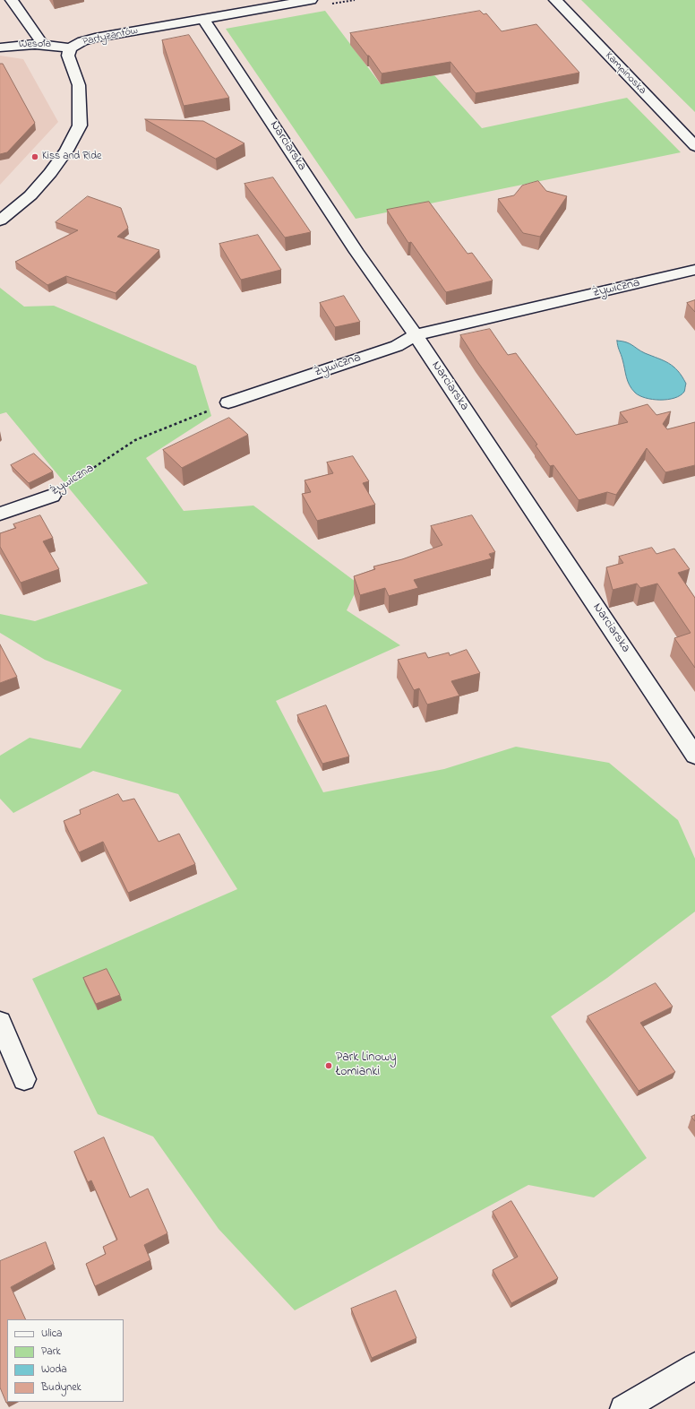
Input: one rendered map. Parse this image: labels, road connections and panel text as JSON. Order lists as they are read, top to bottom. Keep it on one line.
{"streets":{"street":["Partyzantów","Wesoła","Kampinoska","Narciarska","Żywiczna"]},"crossings":[["Partyzantów","Wesoła"],["Partyzantów","Narciarska"],["Narciarska","Żywiczna"]],"places":["Kiss and Ride","Park Linowy Łomianki"],"legend":["Ulica","Park","Woda","Budynek"]}
